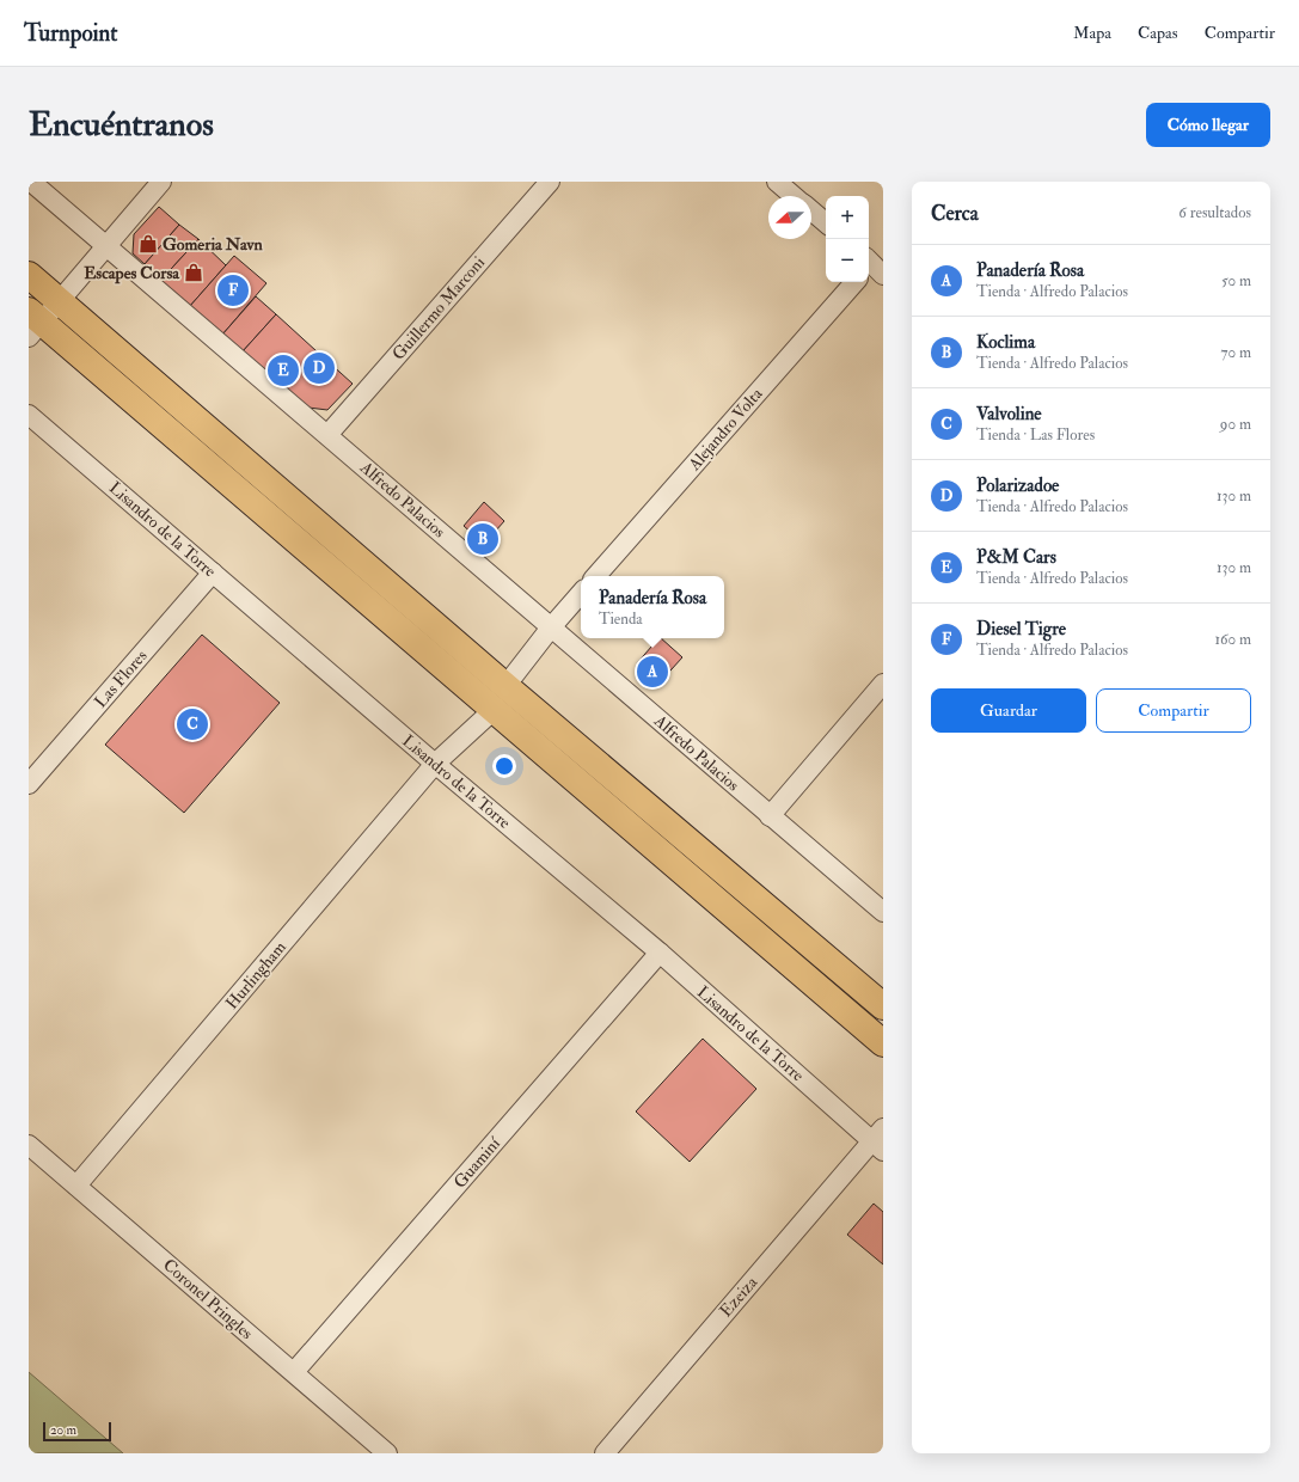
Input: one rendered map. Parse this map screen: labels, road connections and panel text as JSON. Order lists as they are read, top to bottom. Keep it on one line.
{"streets":{"street":["Guillermo Marconi","Alejandro Volta","Alfredo Palacios","Lisandro de la Torre","Las Flores","Hurlingham","Guaminí","Ezeiza","Coronel Pringles"]},"crossings":[["Guillermo Marconi","Alfredo Palacios"],["Lisandro de la Torre","Las Flores"],["Lisandro de la Torre","Hurlingham"],["Lisandro de la Torre","Guaminí"],["Lisandro de la Torre","Ezeiza"],["Hurlingham","Coronel Pringles"],["Guaminí","Coronel Pringles"]],"places":{"shop":["Gomeria Navn","Escapes Corsa"]},"scale_bar":"20 m","north":"left","page":{"header":"Turnpoint","nav":["Mapa","Capas","Compartir"],"buttons":["Cómo llegar",["Guardar","Compartir"]],"title":"Encuéntranos","heading":["Cerca","6 resultados"],"map_buttons":["+","−"],"list":[{"mark":"A","name":"Panadería Rosa","note":"Tienda · Alfredo Palacios","value":"50 m"},{"mark":"B","name":"Koclima","note":"Tienda · Alfredo Palacios","value":"70 m"},{"mark":"C","name":"Valvoline","note":"Tienda · Las Flores","value":"90 m"},{"mark":"D","name":"Polarizadoe","note":"Tienda · Alfredo Palacios","value":"130 m"},{"mark":"E","name":"P&M Cars","note":"Tienda · Alfredo Palacios","value":"130 m"},{"mark":"F","name":"Diesel Tigre","note":"Tienda · Alfredo Palacios","value":"160 m"}],"pins":["F","D","E","B","A","C"],"popup":["Panadería Rosa","Tienda"],"scale":"20 m"}}
